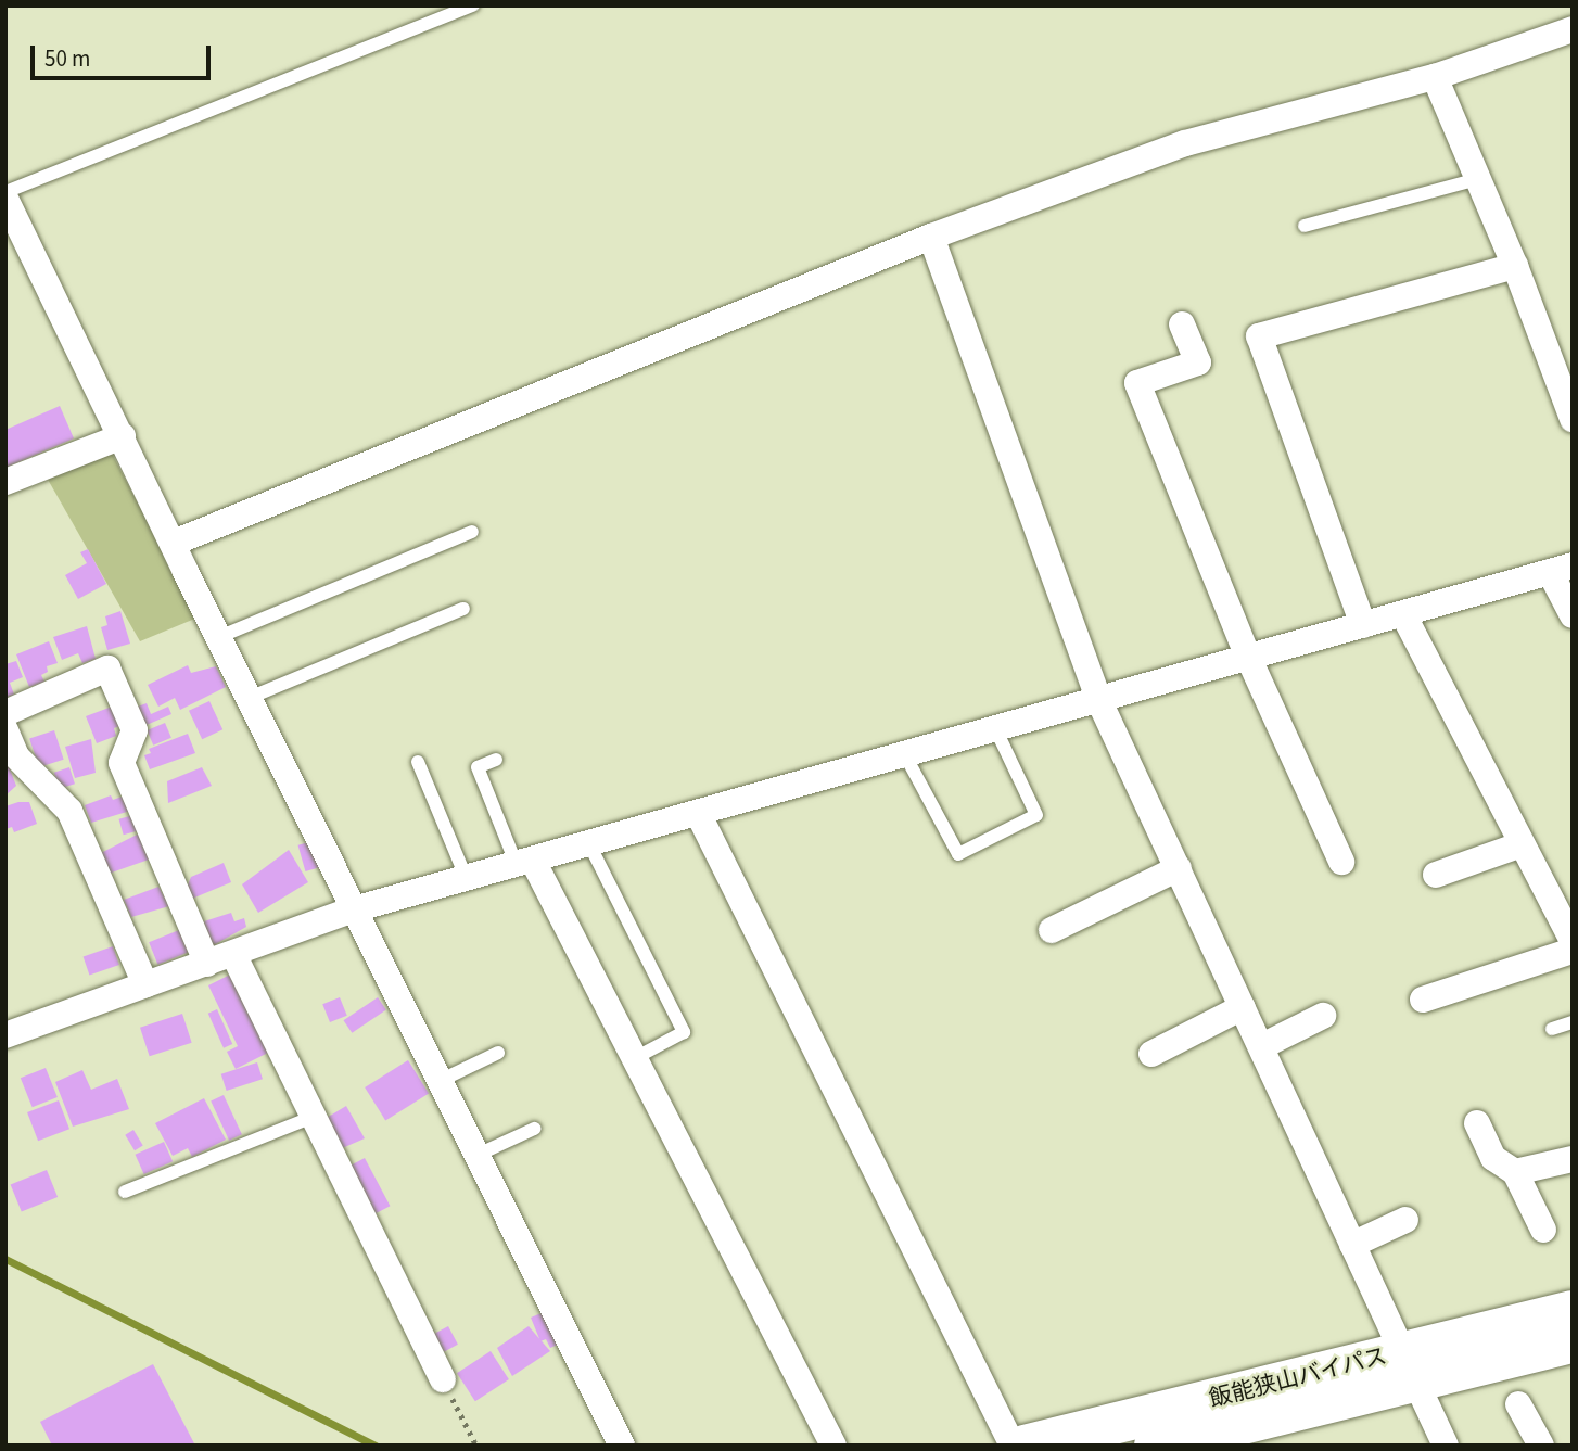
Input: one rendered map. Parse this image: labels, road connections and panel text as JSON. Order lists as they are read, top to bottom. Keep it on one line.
{"streets":{"highway":["飯能狭山バイパス"]},"scale_bar":"50 m"}
